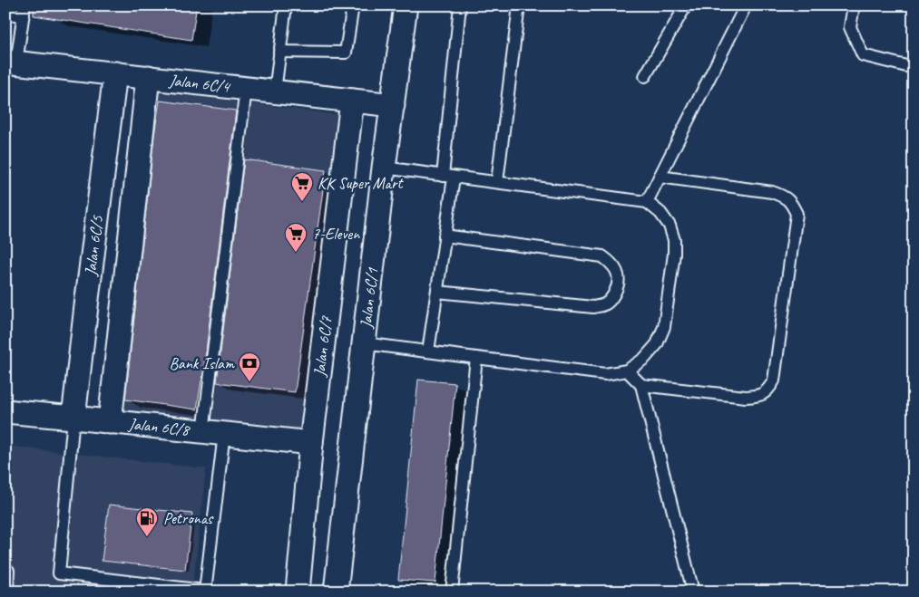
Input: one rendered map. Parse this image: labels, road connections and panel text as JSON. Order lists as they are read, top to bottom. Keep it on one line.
{"streets":{"street":["Jalan 6C/4","Jalan 6C/5","Jalan 6C/1","Jalan 6C/7","Jalan 6C/8"]},"crossings":[["Jalan 6C/4","Jalan 6C/5"],["Jalan 6C/4","Jalan 6C/1"],["Jalan 6C/4","Jalan 6C/7"],["Jalan 6C/5","Jalan 6C/8"],["Jalan 6C/7","Jalan 6C/8"]],"places":{"supermarket":["KK Super Mart","7-Eleven"],"bank":["Bank Islam"],"fuel station":["Petronas"]}}
